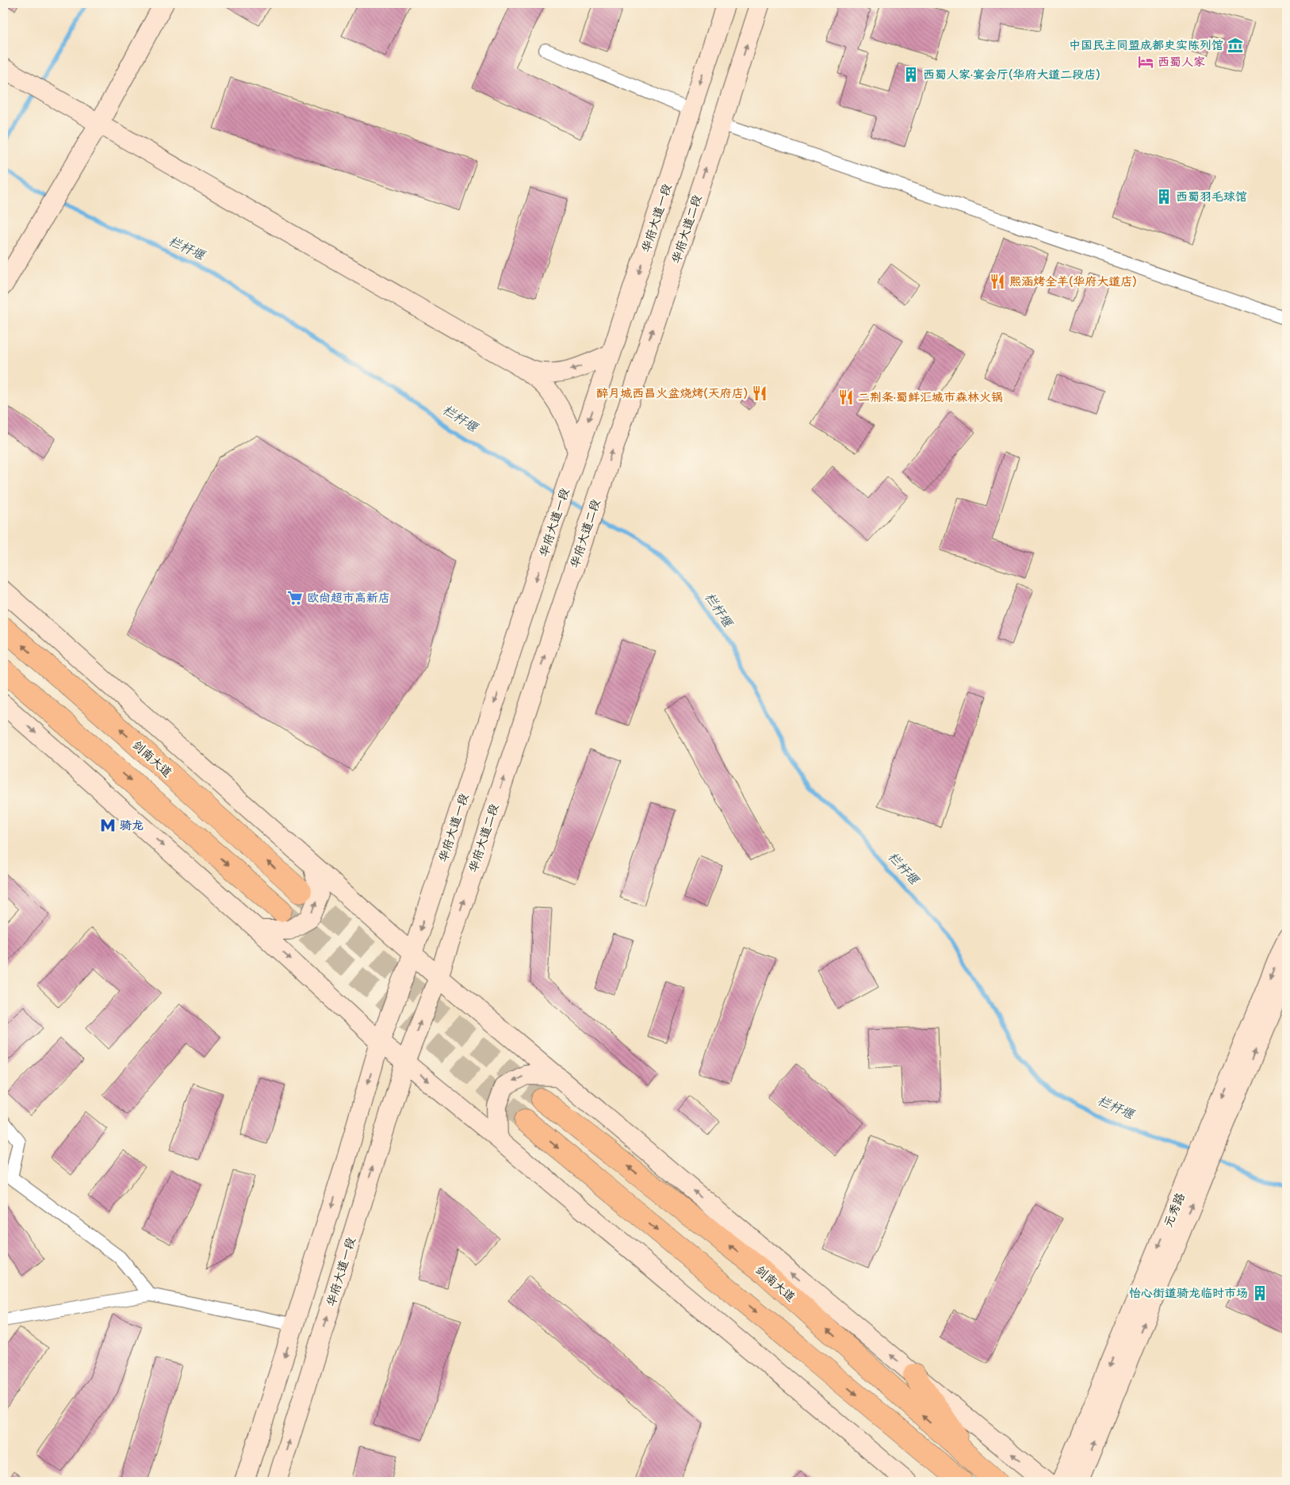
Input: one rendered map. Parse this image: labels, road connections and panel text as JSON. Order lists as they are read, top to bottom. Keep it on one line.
{"streets":{"highway":["剑南大道"],"main road":["华府大道一段","华府大道二段","元秀路"]},"crossings":[["华府大道一段","华府大道二段"]],"one_way":["华府大道二段"],"water":["栏杆堰"],"places":{"museum":["中国民主同盟成都史实陈列馆"],"hotel":["西蜀人家"],"building":["西蜀人家·宴会厅(华府大道二段店)","西蜀羽毛球馆","怡心街道骑龙临时市场"],"restaurant":["熙涵烤全羊(华府大道店)","醉月城西昌火盆烧烤(天府店)","二荆条·蜀鲜汇城市森林火锅"],"supermarket":["欧尚超市高新店"],"metro station":["骑龙"]}}
